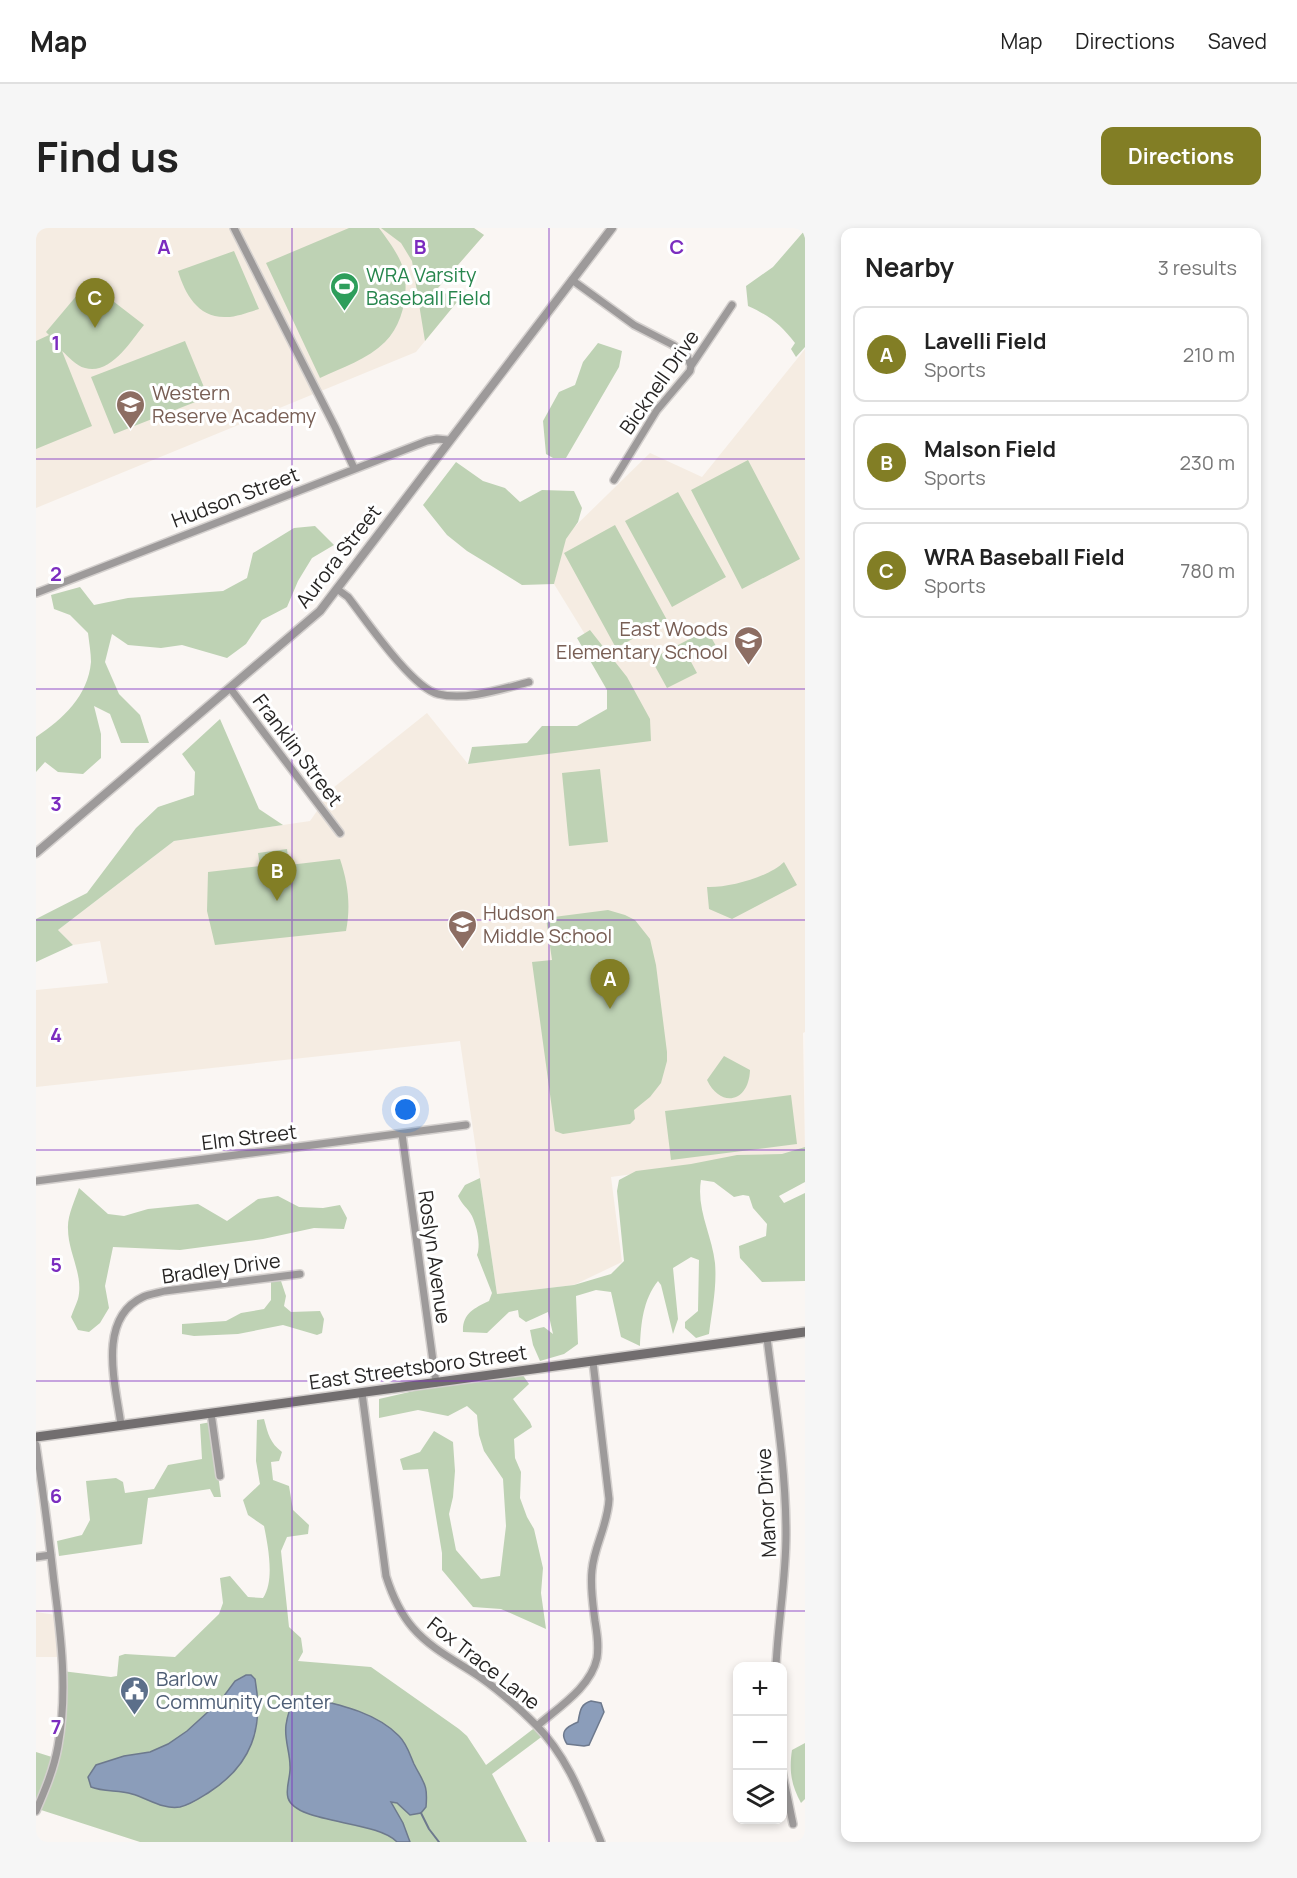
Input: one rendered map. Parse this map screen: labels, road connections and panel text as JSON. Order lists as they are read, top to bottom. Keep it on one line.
{"streets":{"main road":["East Streetsboro Street"],"street":["Bicknell Drive","Hudson Street","Aurora Street","Franklin Street","Elm Street","Roslyn Avenue","Bradley Drive","Manor Drive","Fox Trace Lane"]},"crossings":[["Hudson Street","Aurora Street"],["Aurora Street","Franklin Street"],["Elm Street","Roslyn Avenue"],["Roslyn Avenue","East Streetsboro Street"],["Bradley Drive","East Streetsboro Street"],["East Streetsboro Street","Manor Drive"],["East Streetsboro Street","Fox Trace Lane"]],"places":{"sports":["WRA Varsity Baseball Field"],"school or university":["Western Reserve Academy","East Woods Elementary School","Hudson Middle School"],"public building":["Barlow Community Center"]},"page":{"header":"Map","nav":["Map","Directions","Saved"],"title":"Find us","buttons":"Directions","heading":["Nearby","3 results"],"pins":["C","B","A"],"list":[{"mark":"A","name":"Lavelli Field","note":"Sports","value":"210 m"},{"mark":"B","name":"Malson Field","note":"Sports","value":"230 m"},{"mark":"C","name":"WRA Baseball Field","note":"Sports","value":"780 m"}],"map_buttons":["+","−"]},"grid":{"columns":["A","B","C"],"rows":["1","2","3","4","5","6","7"]}}
